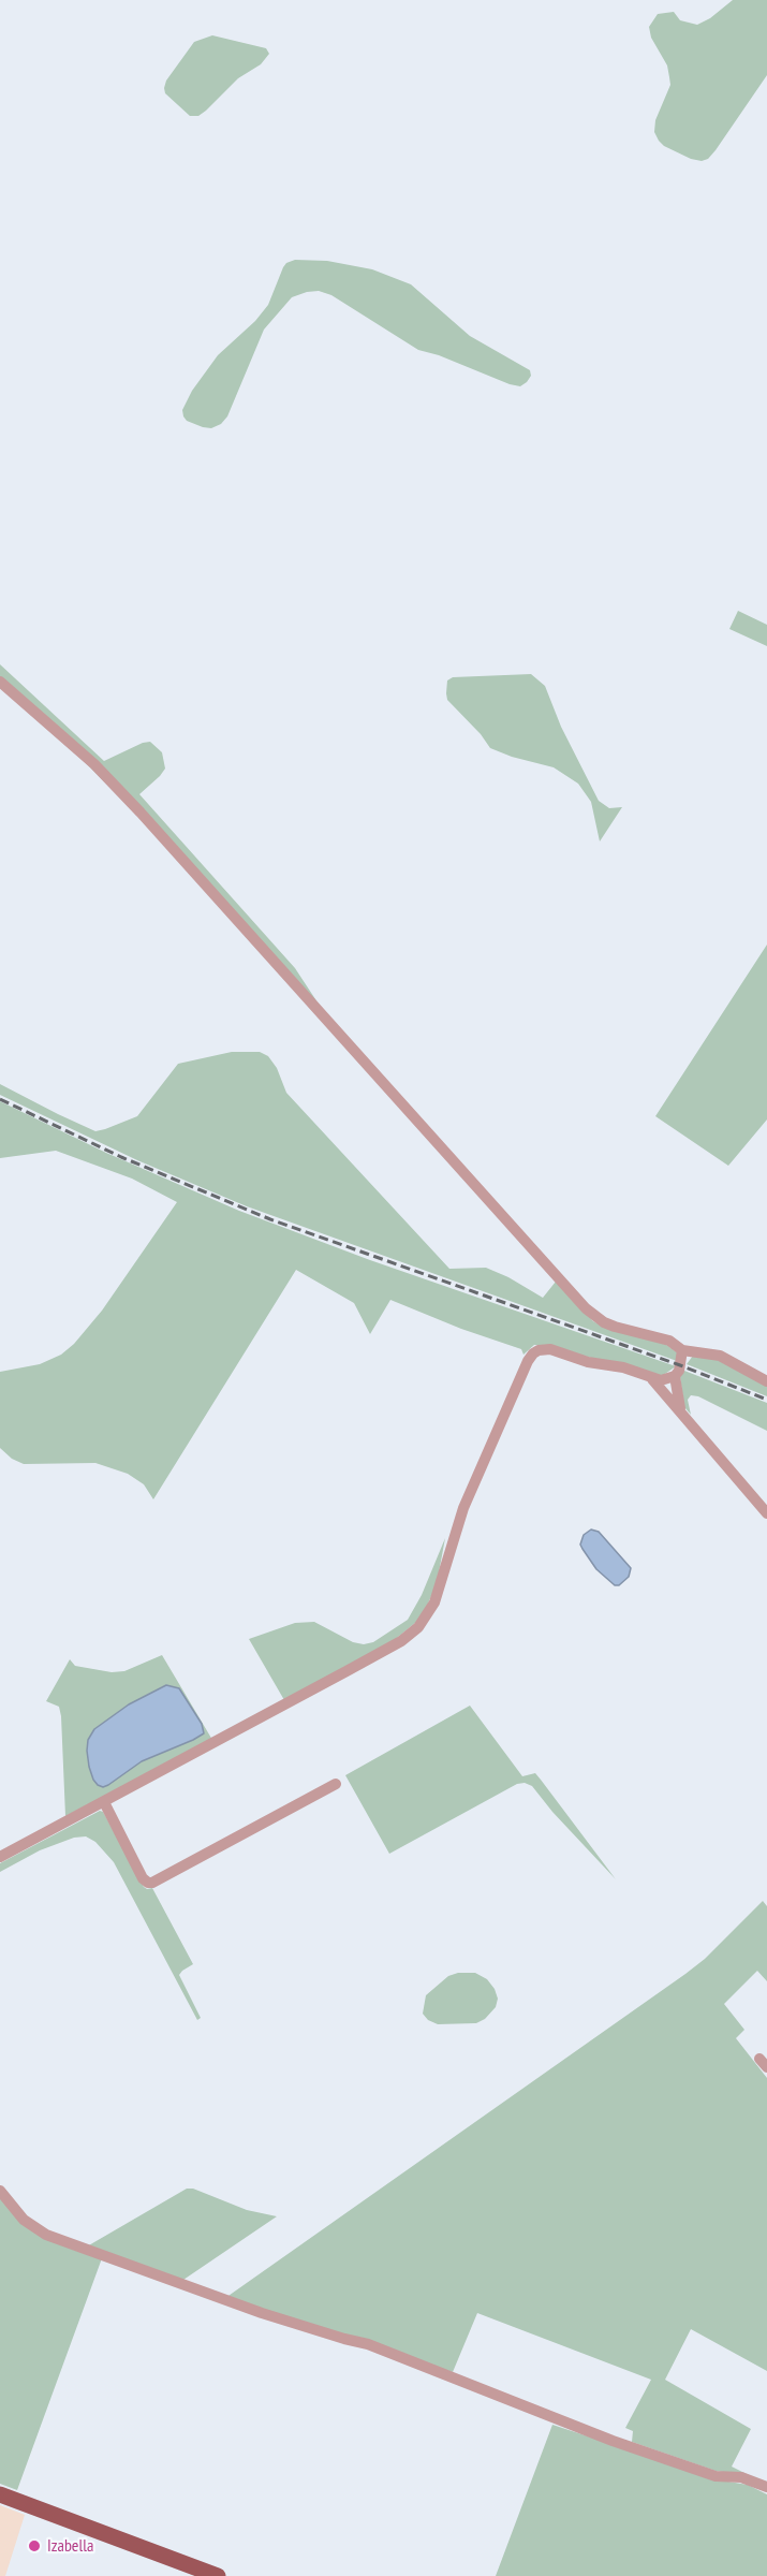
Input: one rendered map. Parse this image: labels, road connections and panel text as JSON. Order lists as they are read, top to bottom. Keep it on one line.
{"places":["Izabella"]}
